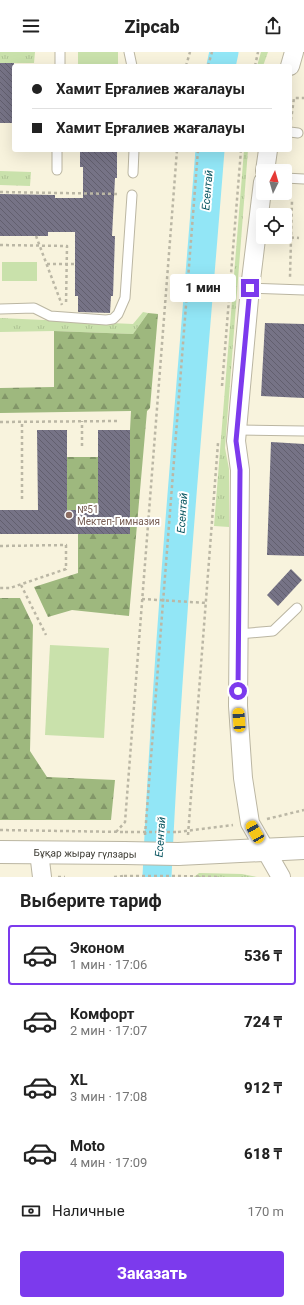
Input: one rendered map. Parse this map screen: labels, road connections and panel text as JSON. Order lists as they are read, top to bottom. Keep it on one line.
{"streets":{"street":["Бұқар жырау гүлзары"]},"water":["Есентай"],"places":["№51 Мектеп-Гимназия"],"north":"top","page":{"header":"Zipcab","banner":["Хамит Ерғалиев жағалауы","Хамит Ерғалиев жағалауы"],"bubble":"1 мин","heading":"Выберите тариф","list":[{"name":"Эконом","note":"1 мин · 17:06","value":"536 ₸"},{"name":"Комфорт","note":"2 мин · 17:07","value":"724 ₸"},{"name":"XL","note":"3 мин · 17:08","value":"912 ₸"},{"name":"Moto","note":"4 мин · 17:09","value":"618 ₸"}],"pay":["Наличные","170 m"],"buttons":"Заказать"}}
